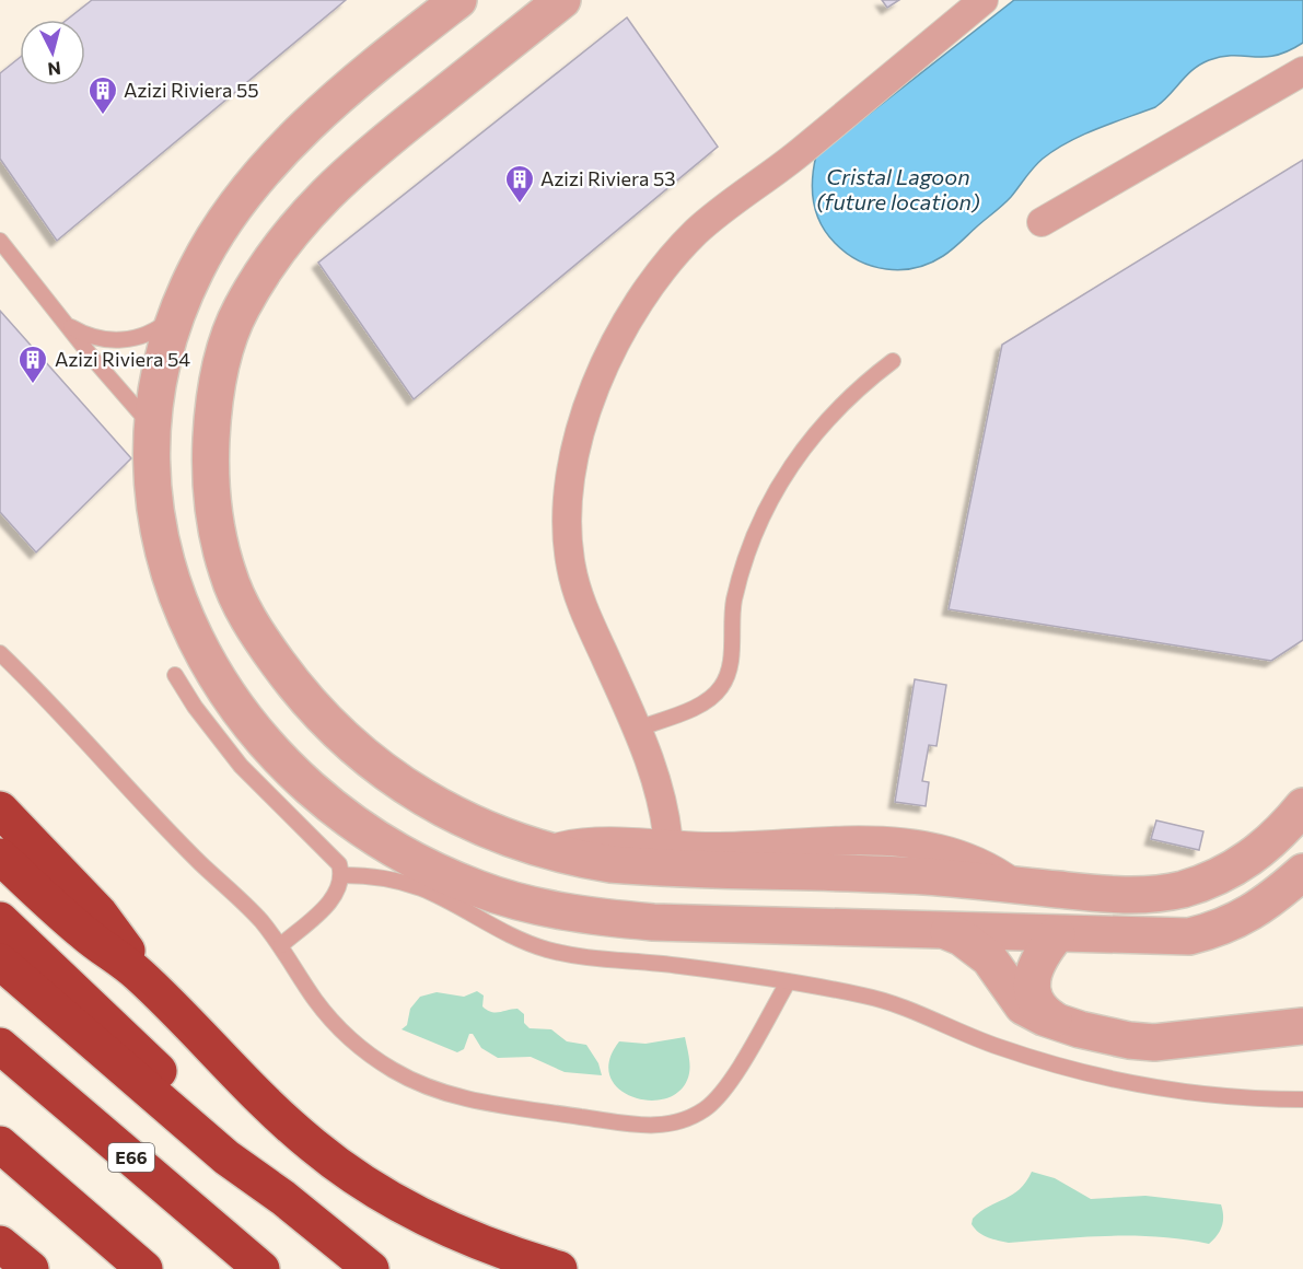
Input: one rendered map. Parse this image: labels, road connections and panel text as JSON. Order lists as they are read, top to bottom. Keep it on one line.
{"streets":{"highway":["E66"]},"water":["Cristal Lagoon (future location)"],"places":{"building":["Azizi Riviera 55","Azizi Riviera 53","Azizi Riviera 54"]},"north":"bottom"}
